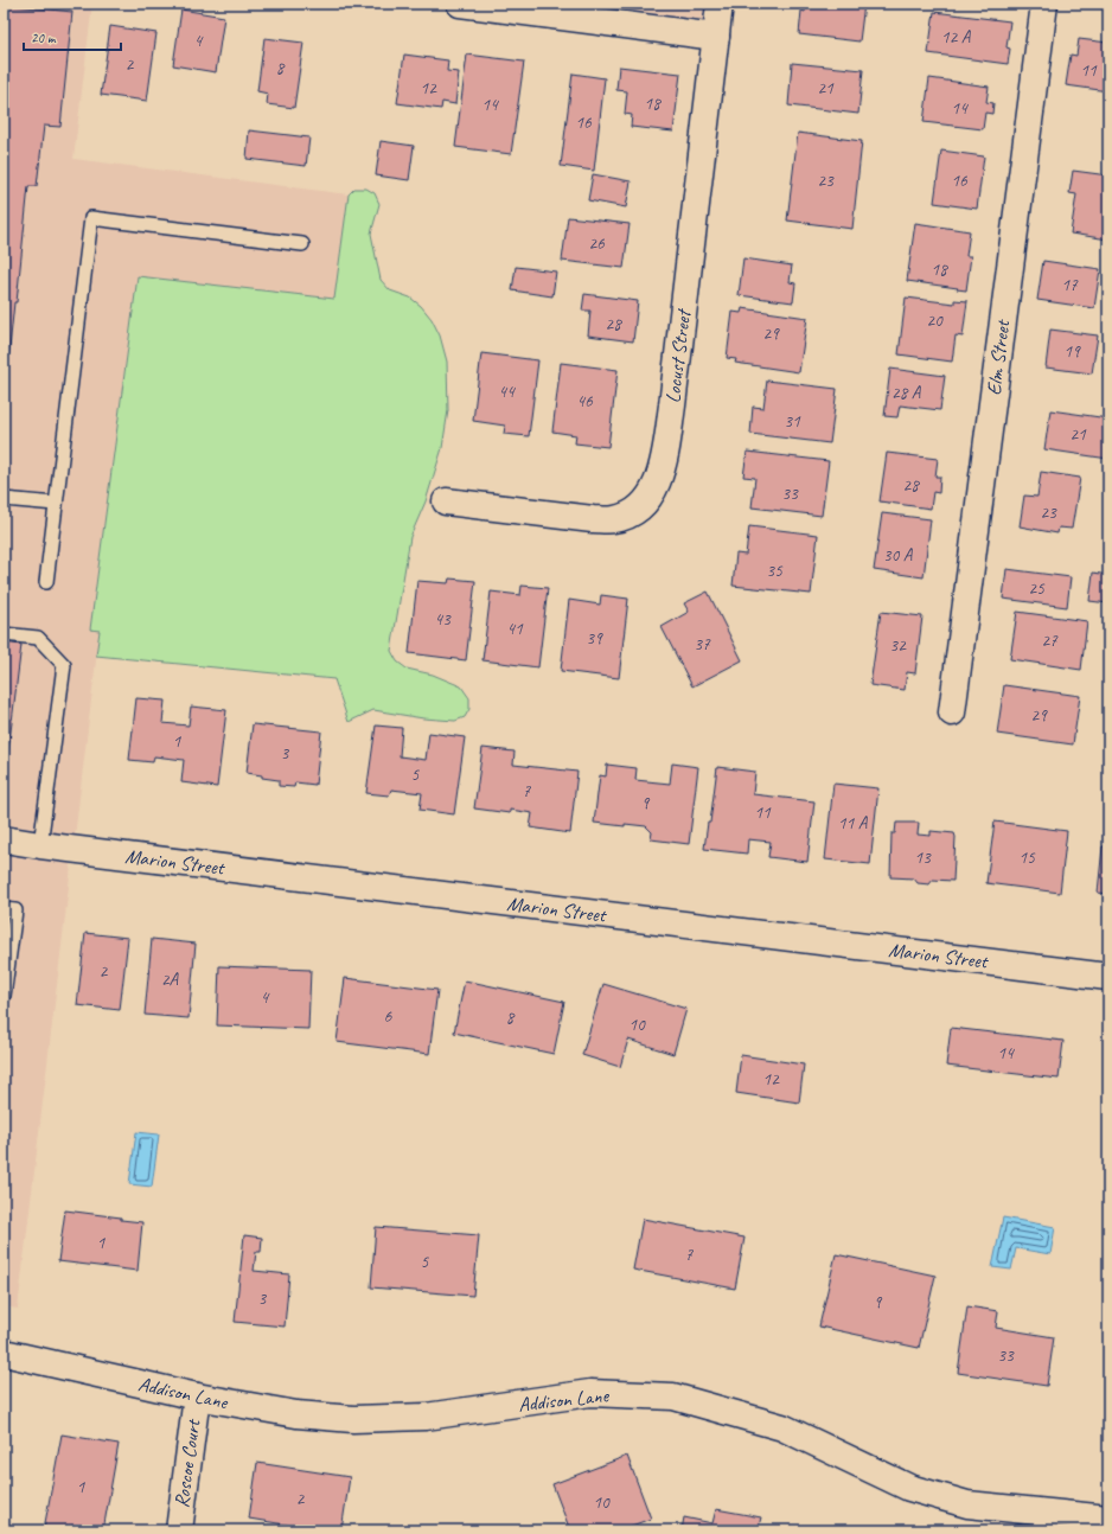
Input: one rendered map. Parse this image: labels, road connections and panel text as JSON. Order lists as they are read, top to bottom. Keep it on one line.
{"streets":{"street":["Locust Street","Elm Street","Marion Street","Addison Lane","Roscoe Court"]},"crossings":[["Addison Lane","Roscoe Court"]],"house_numbers":["12 A","4","2","8","11","12","21","18","14","14","16","23","16","26","18","17","20","28","29","19","44","28 A","46","31","21","28","33","23","30 A","35","25","43","41","39","27","37","32","29","1","3","5","7","9","11","11 A","13","15","2","2A","4","6","8","10","14","12","1","7","5","3","9","33","1","2","10"],"scale_bar":"20 m"}
